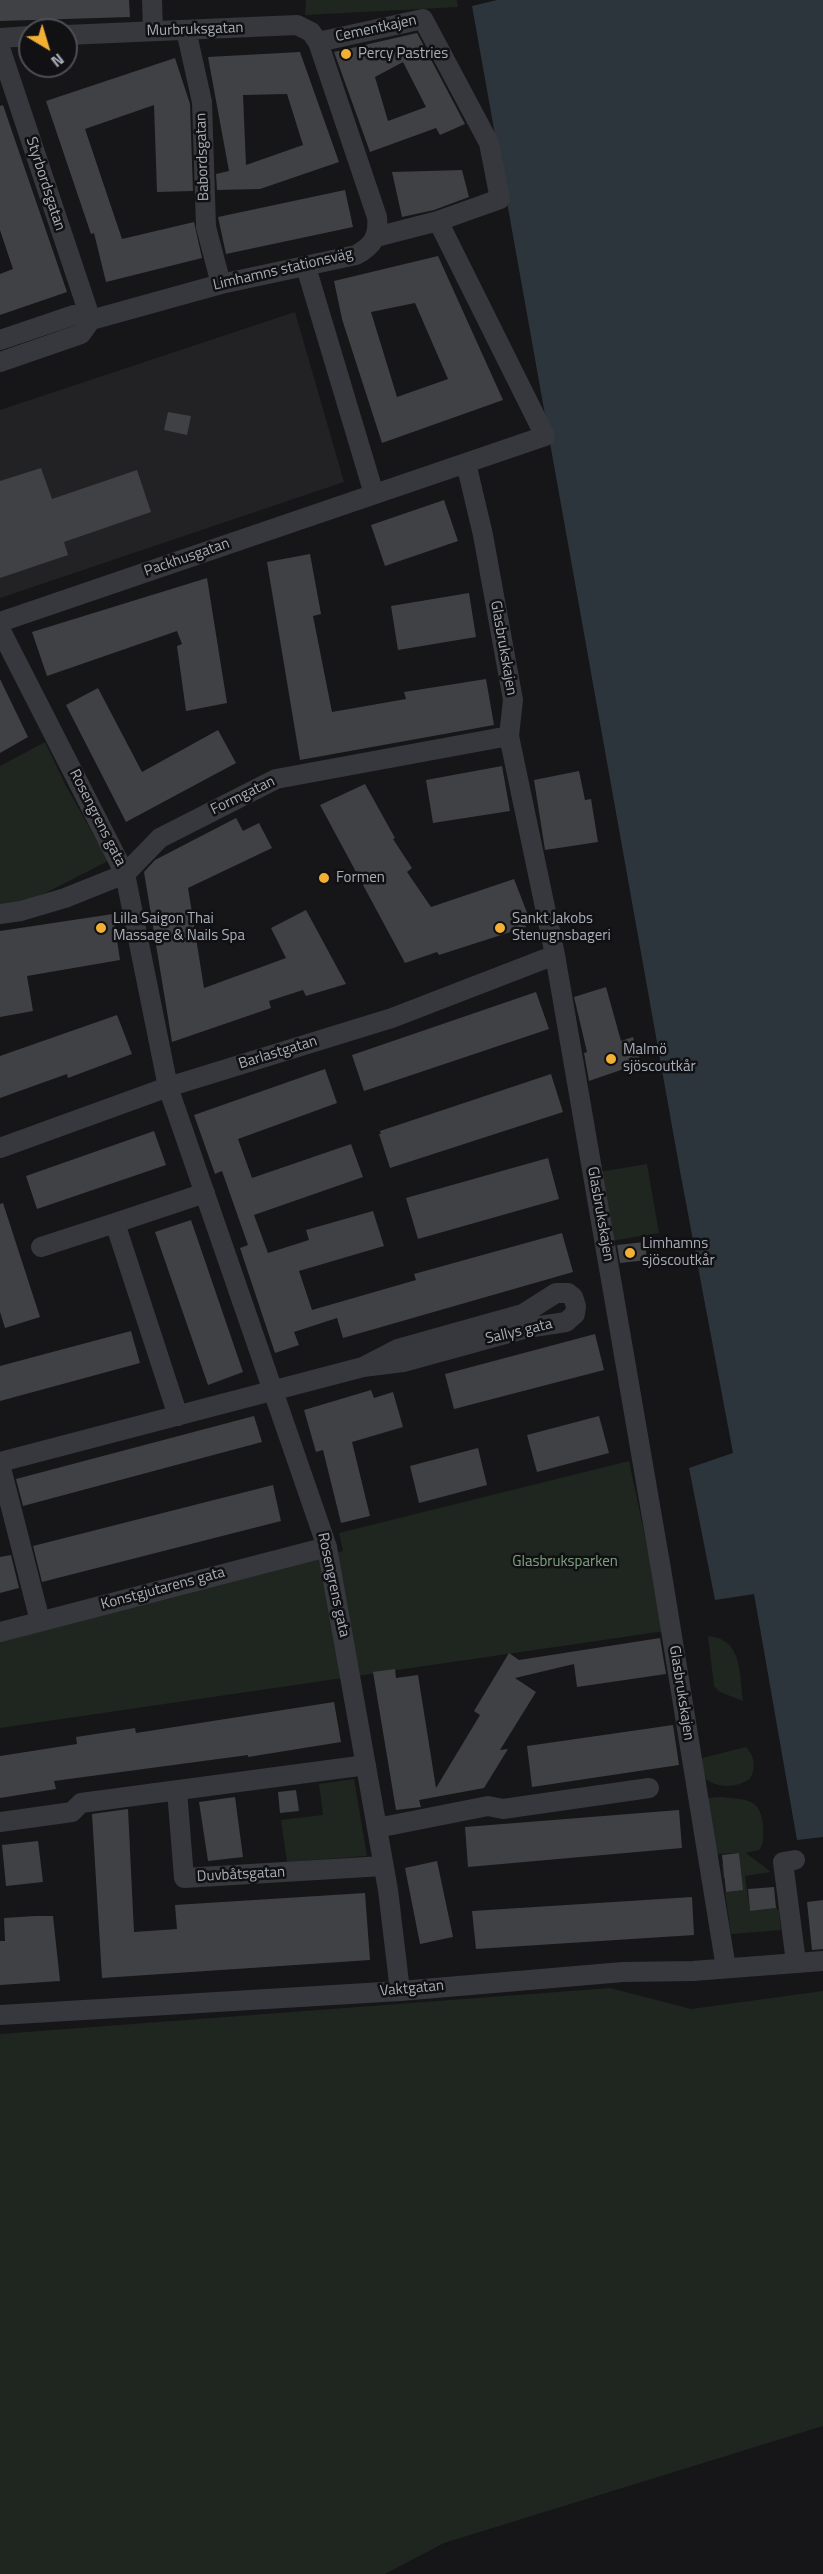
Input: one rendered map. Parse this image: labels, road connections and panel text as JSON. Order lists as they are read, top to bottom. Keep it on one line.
{"streets":{"street":["Cementkajen","Murbruksgatan","Babordsgatan","Styrbordsgatan","Limhamns stationsväg","Packhusgatan","Glasbrukskajen","Formgatan","Rosengrens gata","Barlastgatan","Sallys gata","Konstgjutarens gata","Duvbåtsgatan","Vaktgatan"]},"crossings":[["Cementkajen","Murbruksgatan"],["Cementkajen","Limhamns stationsväg"],["Murbruksgatan","Babordsgatan"],["Babordsgatan","Limhamns stationsväg"],["Styrbordsgatan","Limhamns stationsväg"],["Packhusgatan","Glasbrukskajen"],["Glasbrukskajen","Formgatan"],["Glasbrukskajen","Barlastgatan"],["Glasbrukskajen","Vaktgatan"],["Formgatan","Rosengrens gata"],["Rosengrens gata","Barlastgatan"],["Rosengrens gata","Sallys gata"],["Rosengrens gata","Konstgjutarens gata"],["Rosengrens gata","Duvbåtsgatan"],["Rosengrens gata","Vaktgatan"]],"parks":["Glasbruksparken"],"places":["Percy Pastries","Formen","Lilla Saigon Thai Massage & Nails Spa","Sankt Jakobs Stenugnsbageri","Malmö sjöscoutkår","Limhamns sjöscoutkår"],"north":"bottom right"}
